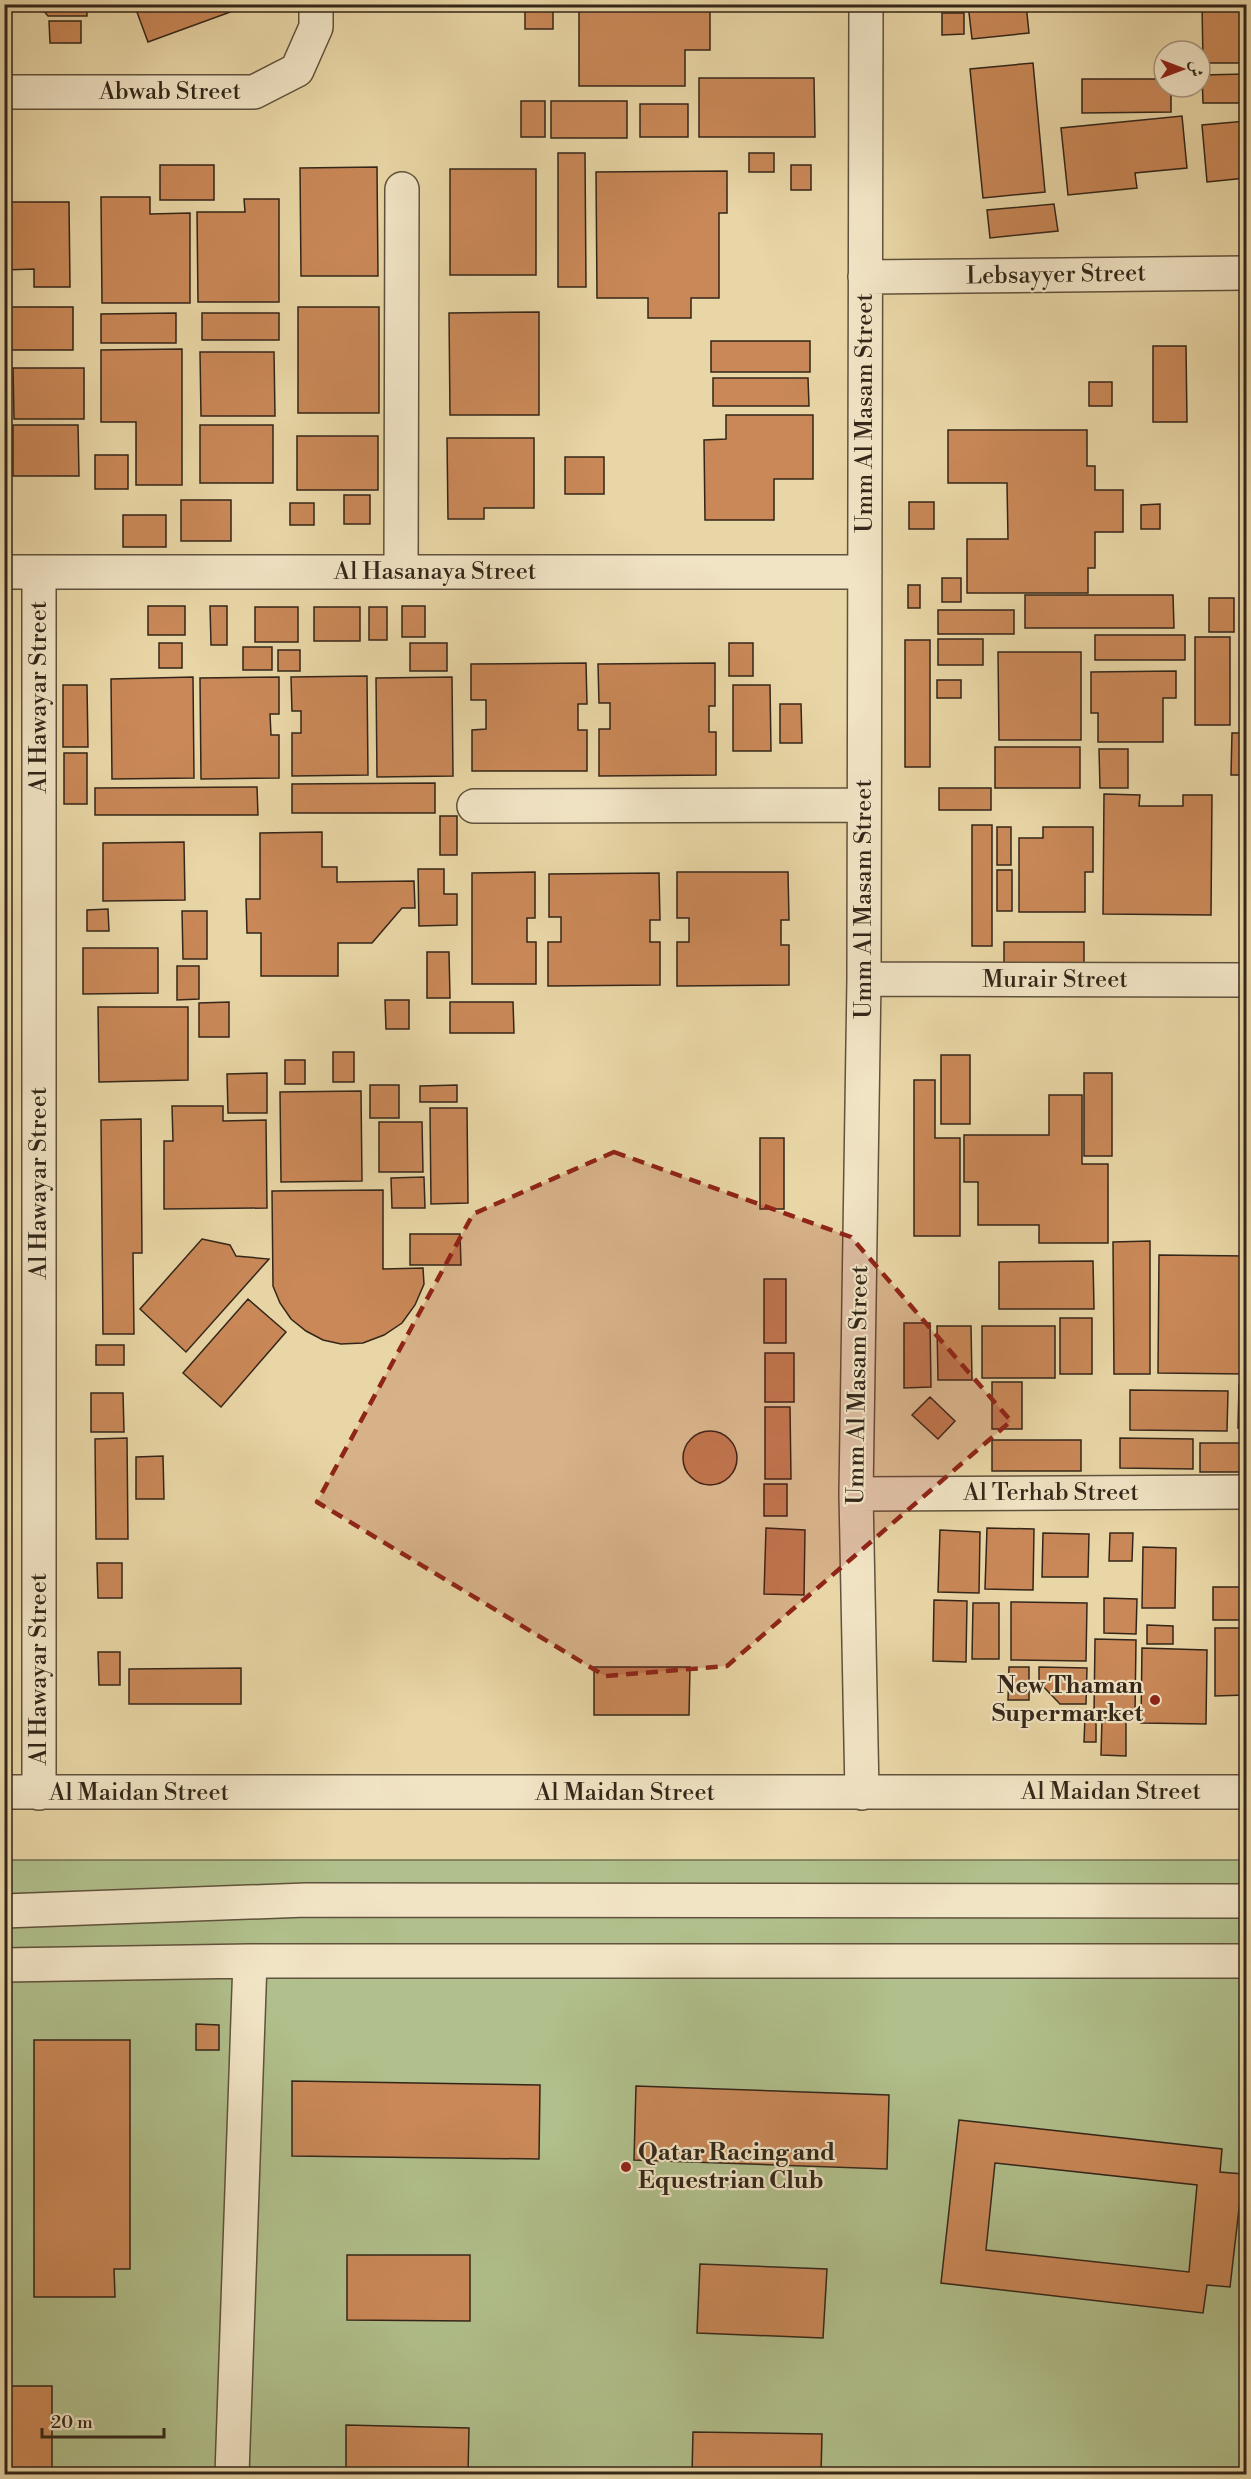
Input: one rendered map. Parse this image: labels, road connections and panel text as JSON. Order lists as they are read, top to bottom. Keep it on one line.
{"streets":{"street":["Abwab Street","Lebsayyer Street","Umm Al Masam Street","Al Hasanaya Street","Al Hawayar Street","Murair Street","Al Terhab Street","Al Maidan Street"]},"crossings":[["Lebsayyer Street","Umm Al Masam Street"],["Umm Al Masam Street","Al Hasanaya Street"],["Umm Al Masam Street","Murair Street"],["Umm Al Masam Street","Al Terhab Street"],["Umm Al Masam Street","Al Maidan Street"],["Al Hasanaya Street","Al Hawayar Street"],["Al Hawayar Street","Al Maidan Street"]],"places":["New Thaman Supermarket","Qatar Racing and Equestrian Club"],"scale_bar":"20 m","north":"right"}
